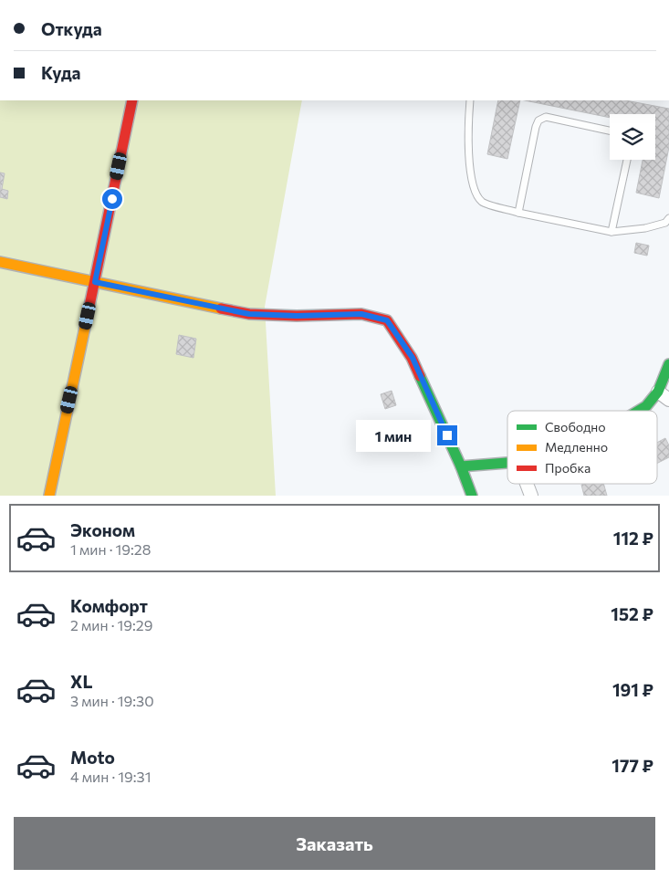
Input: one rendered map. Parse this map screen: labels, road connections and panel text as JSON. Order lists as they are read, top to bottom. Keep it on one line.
{"legend":["Свободно","Медленно","Пробка"],"page":{"banner":["Откуда","Куда"],"bubble":"1 мин","list":[{"name":"Эконом","note":"1 мин · 19:28","value":"112 ₽"},{"name":"Комфорт","note":"2 мин · 19:29","value":"152 ₽"},{"name":"XL","note":"3 мин · 19:30","value":"191 ₽"},{"name":"Moto","note":"4 мин · 19:31","value":"177 ₽"}],"buttons":"Заказать"}}
